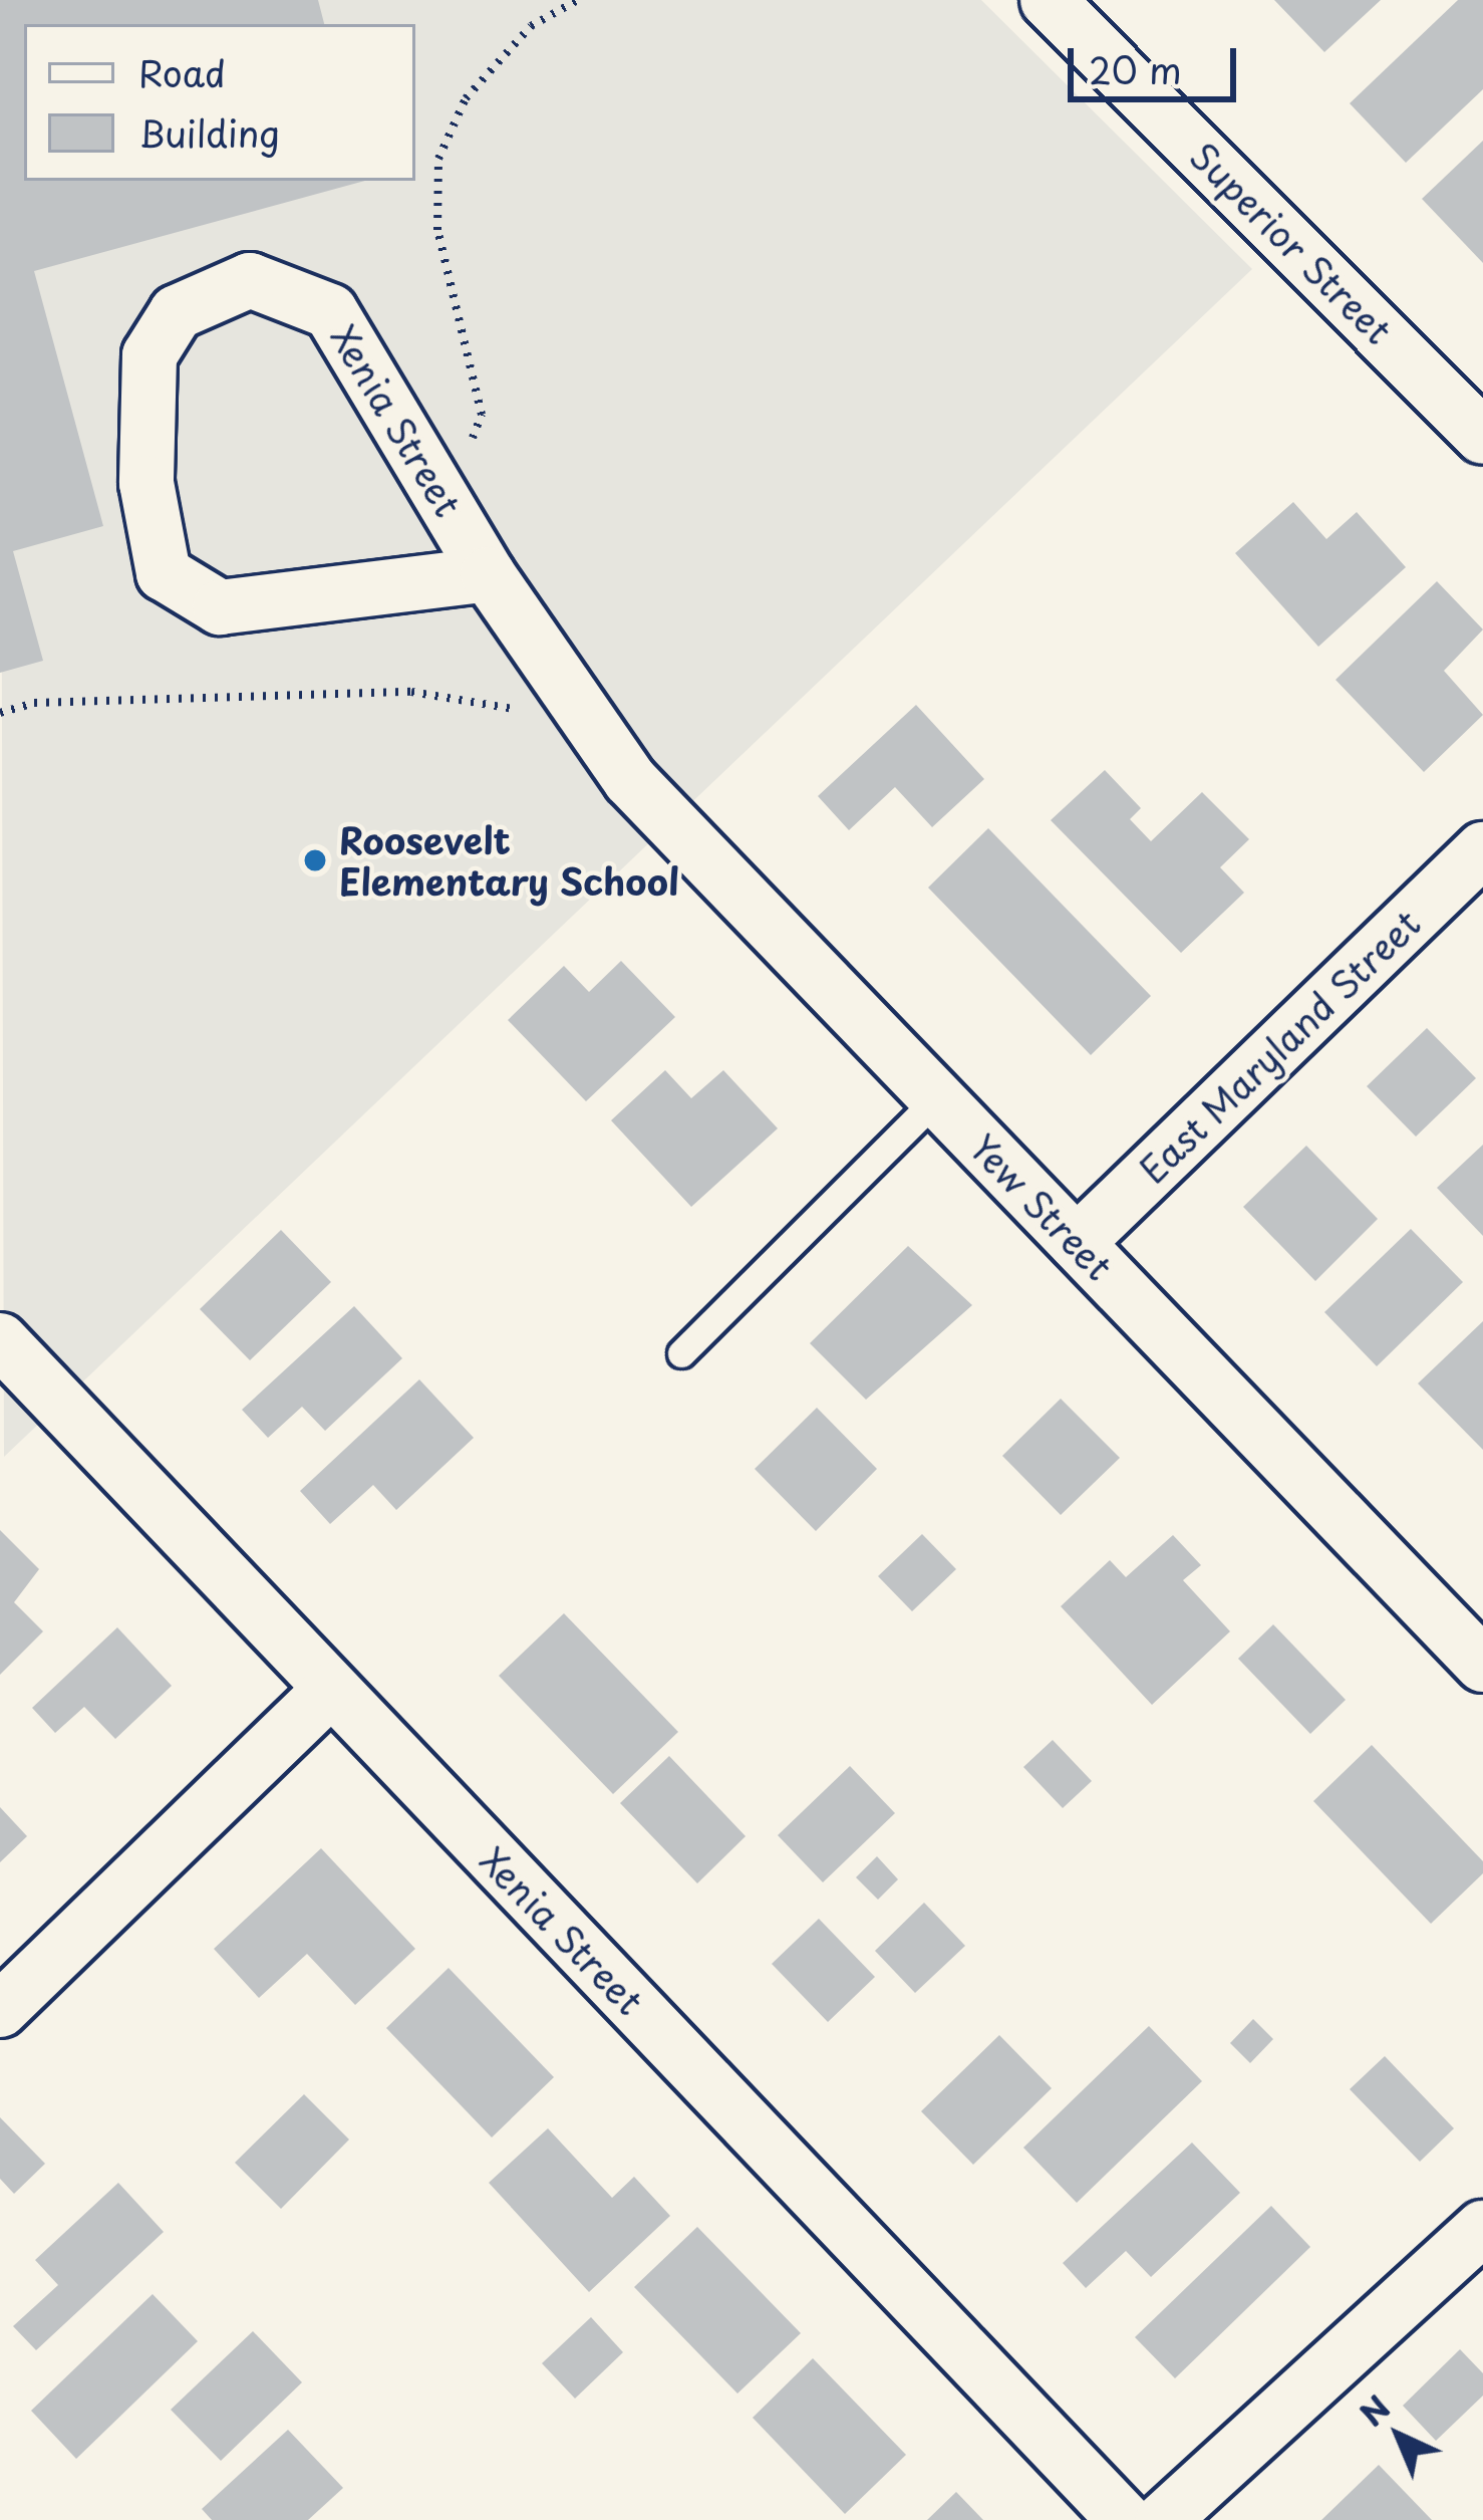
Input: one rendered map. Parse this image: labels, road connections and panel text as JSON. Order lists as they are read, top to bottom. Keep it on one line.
{"streets":{"street":["Superior Street","Xenia Street","East Maryland Street","Yew Street"]},"crossings":[["Xenia Street","Yew Street"],["East Maryland Street","Yew Street"]],"places":["Roosevelt Elementary School"],"legend":["Road","Building"],"scale_bar":"20 m","north":"top left"}
